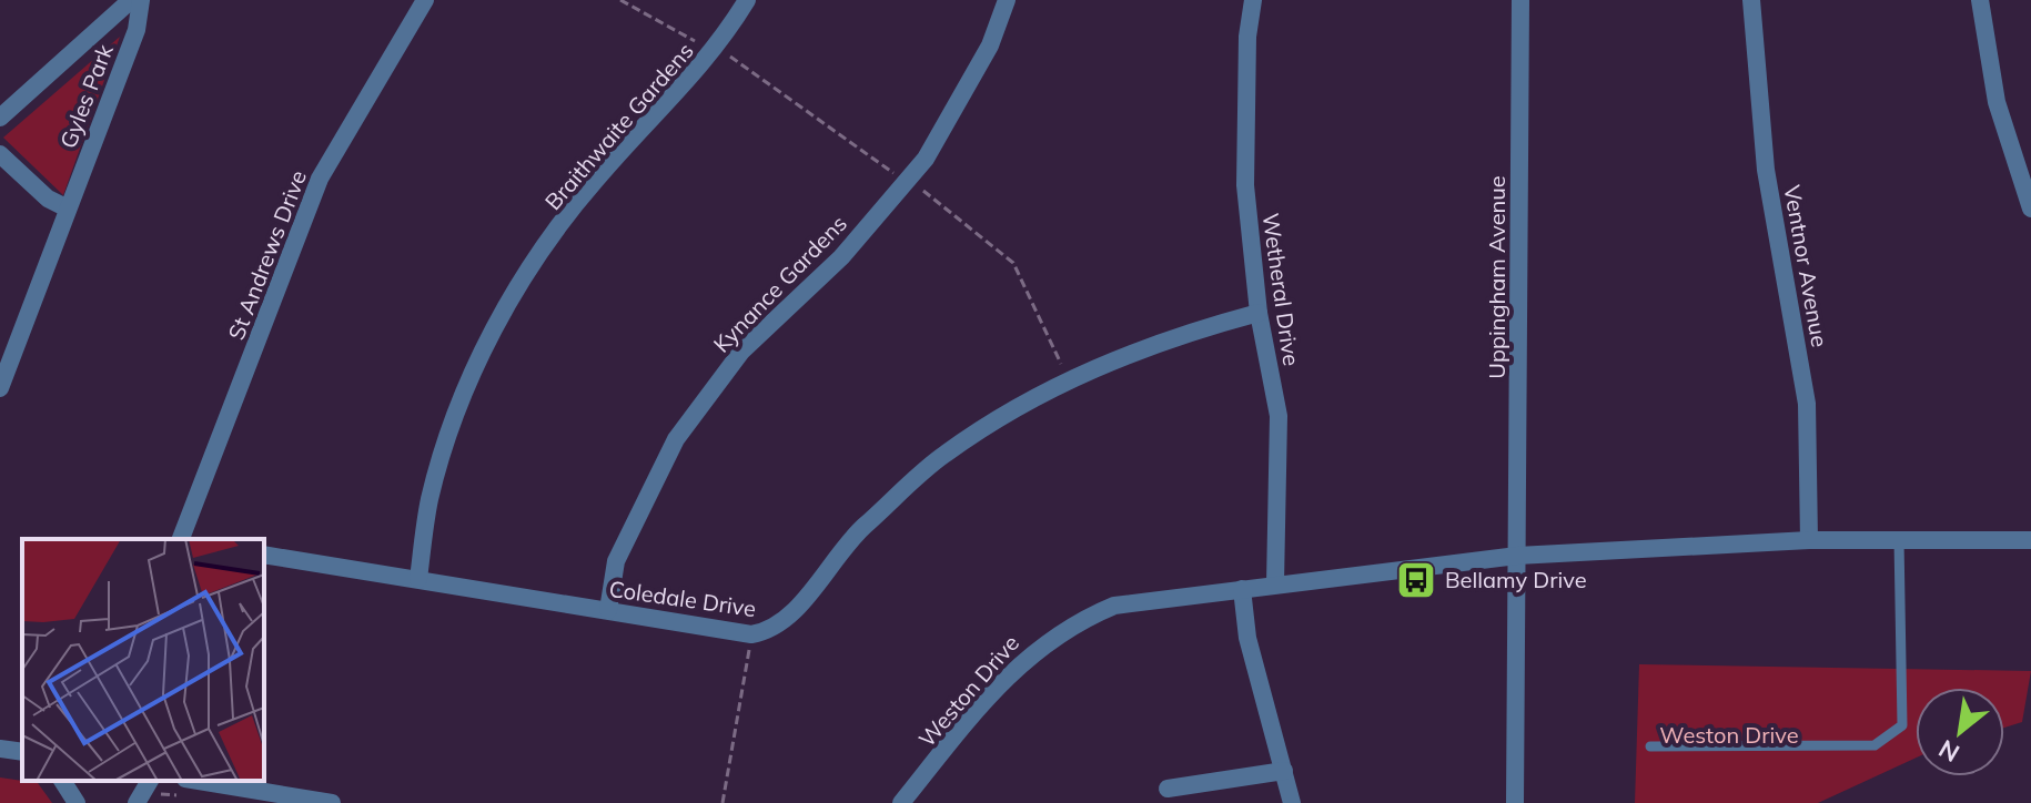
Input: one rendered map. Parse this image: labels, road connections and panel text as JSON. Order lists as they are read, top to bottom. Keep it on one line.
{"streets":{"street":["Gyles Park","Braithwaite Gardens","St Andrews Drive","Ventnor Avenue","Uppingham Avenue","Kynance Gardens","Wetheral Drive","Coledale Drive","Weston Drive"]},"crossings":[["Braithwaite Gardens","Coledale Drive"],["Ventnor Avenue","Weston Drive"],["Uppingham Avenue","Weston Drive"],["Kynance Gardens","Coledale Drive"],["Wetheral Drive","Coledale Drive"],["Wetheral Drive","Weston Drive"]],"parks":["Weston Drive"],"places":{"bus stop":["Bellamy Drive"]},"north":"bottom left"}
